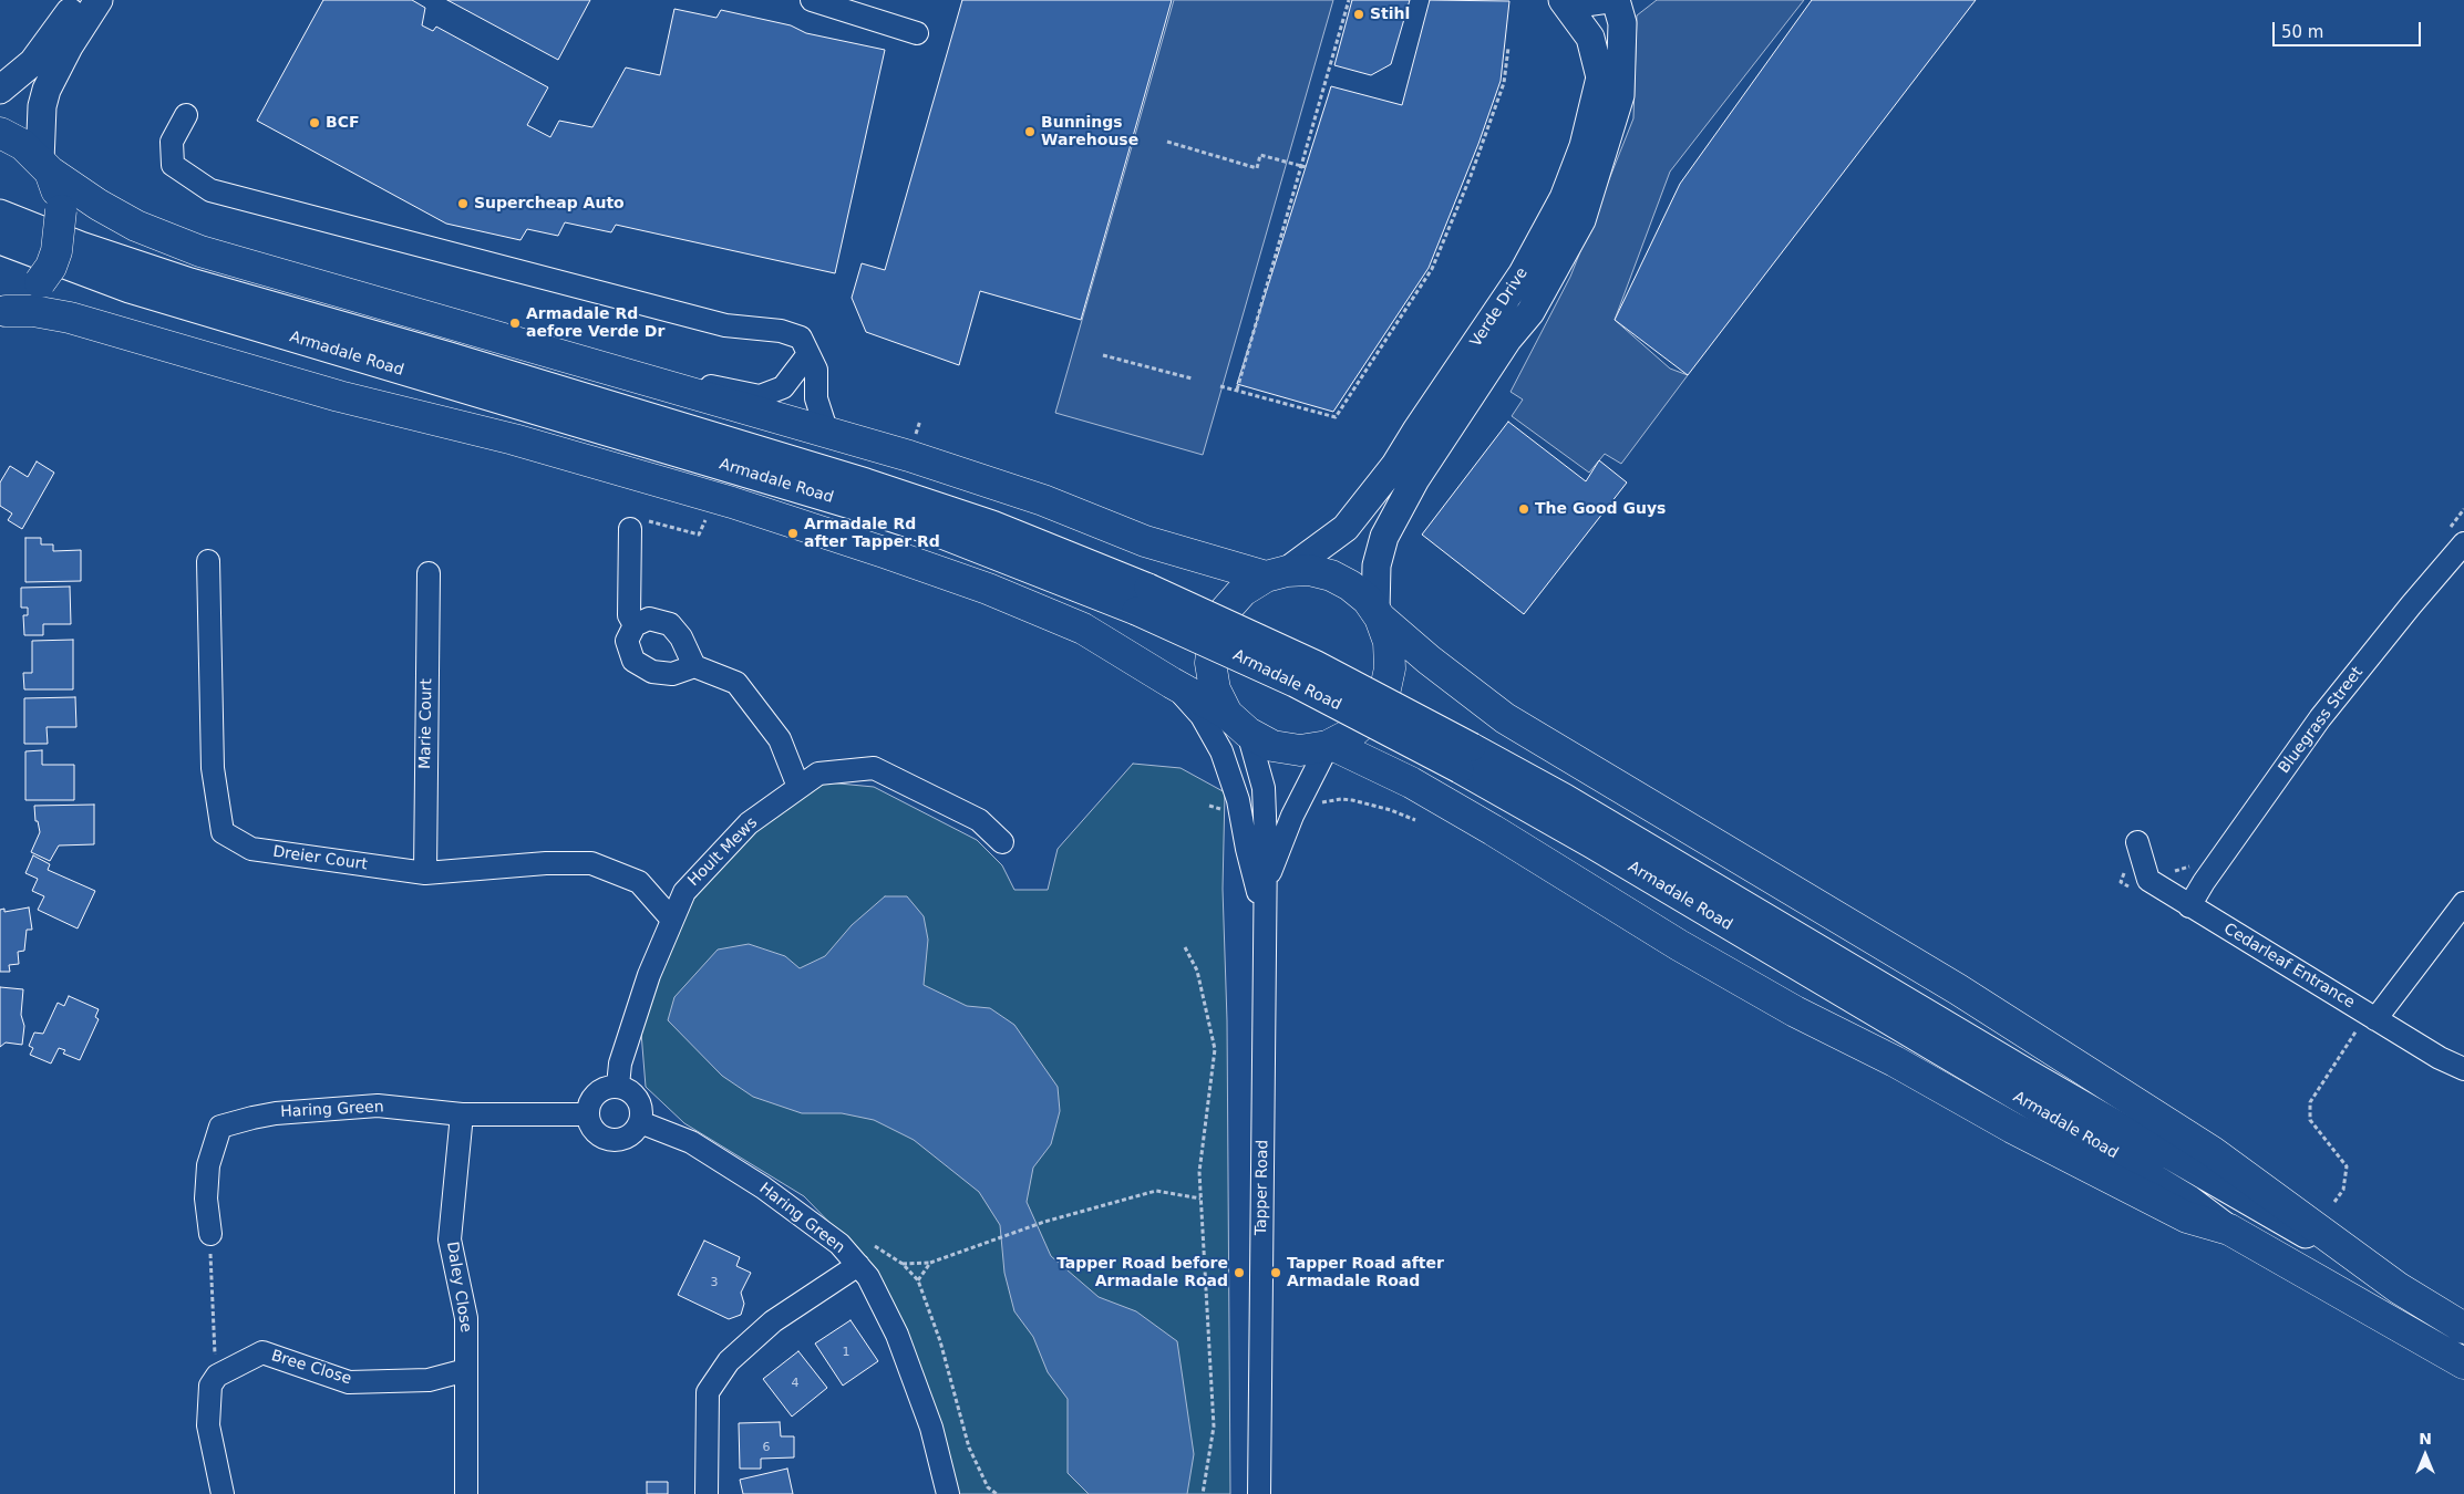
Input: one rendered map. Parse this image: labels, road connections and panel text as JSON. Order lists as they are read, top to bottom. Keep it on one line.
{"streets":{"highway":["Armadale Road"],"main road":["Verde Drive"],"street":["Bluegrass Street","Marie Court","Hoult Mews","Dreier Court","Cedarleaf Entrance","Haring Green","Tapper Road","Daley Close","Bree Close"]},"crossings":[["Verde Drive","Tapper Road"],["Bluegrass Street","Cedarleaf Entrance"],["Marie Court","Dreier Court"],["Hoult Mews","Dreier Court"],["Hoult Mews","Haring Green"],["Haring Green","Daley Close"],["Daley Close","Bree Close"]],"places":["Stihl","BCF","Bunnings Warehouse","Supercheap Auto","Armadale Rd aefore Verde Dr","The Good Guys","Armadale Rd after Tapper Rd","Tapper Road before Armadale Road","Tapper Road after Armadale Road"],"house_numbers":["3","1","4","6"],"scale_bar":"50 m","north":"top"}
